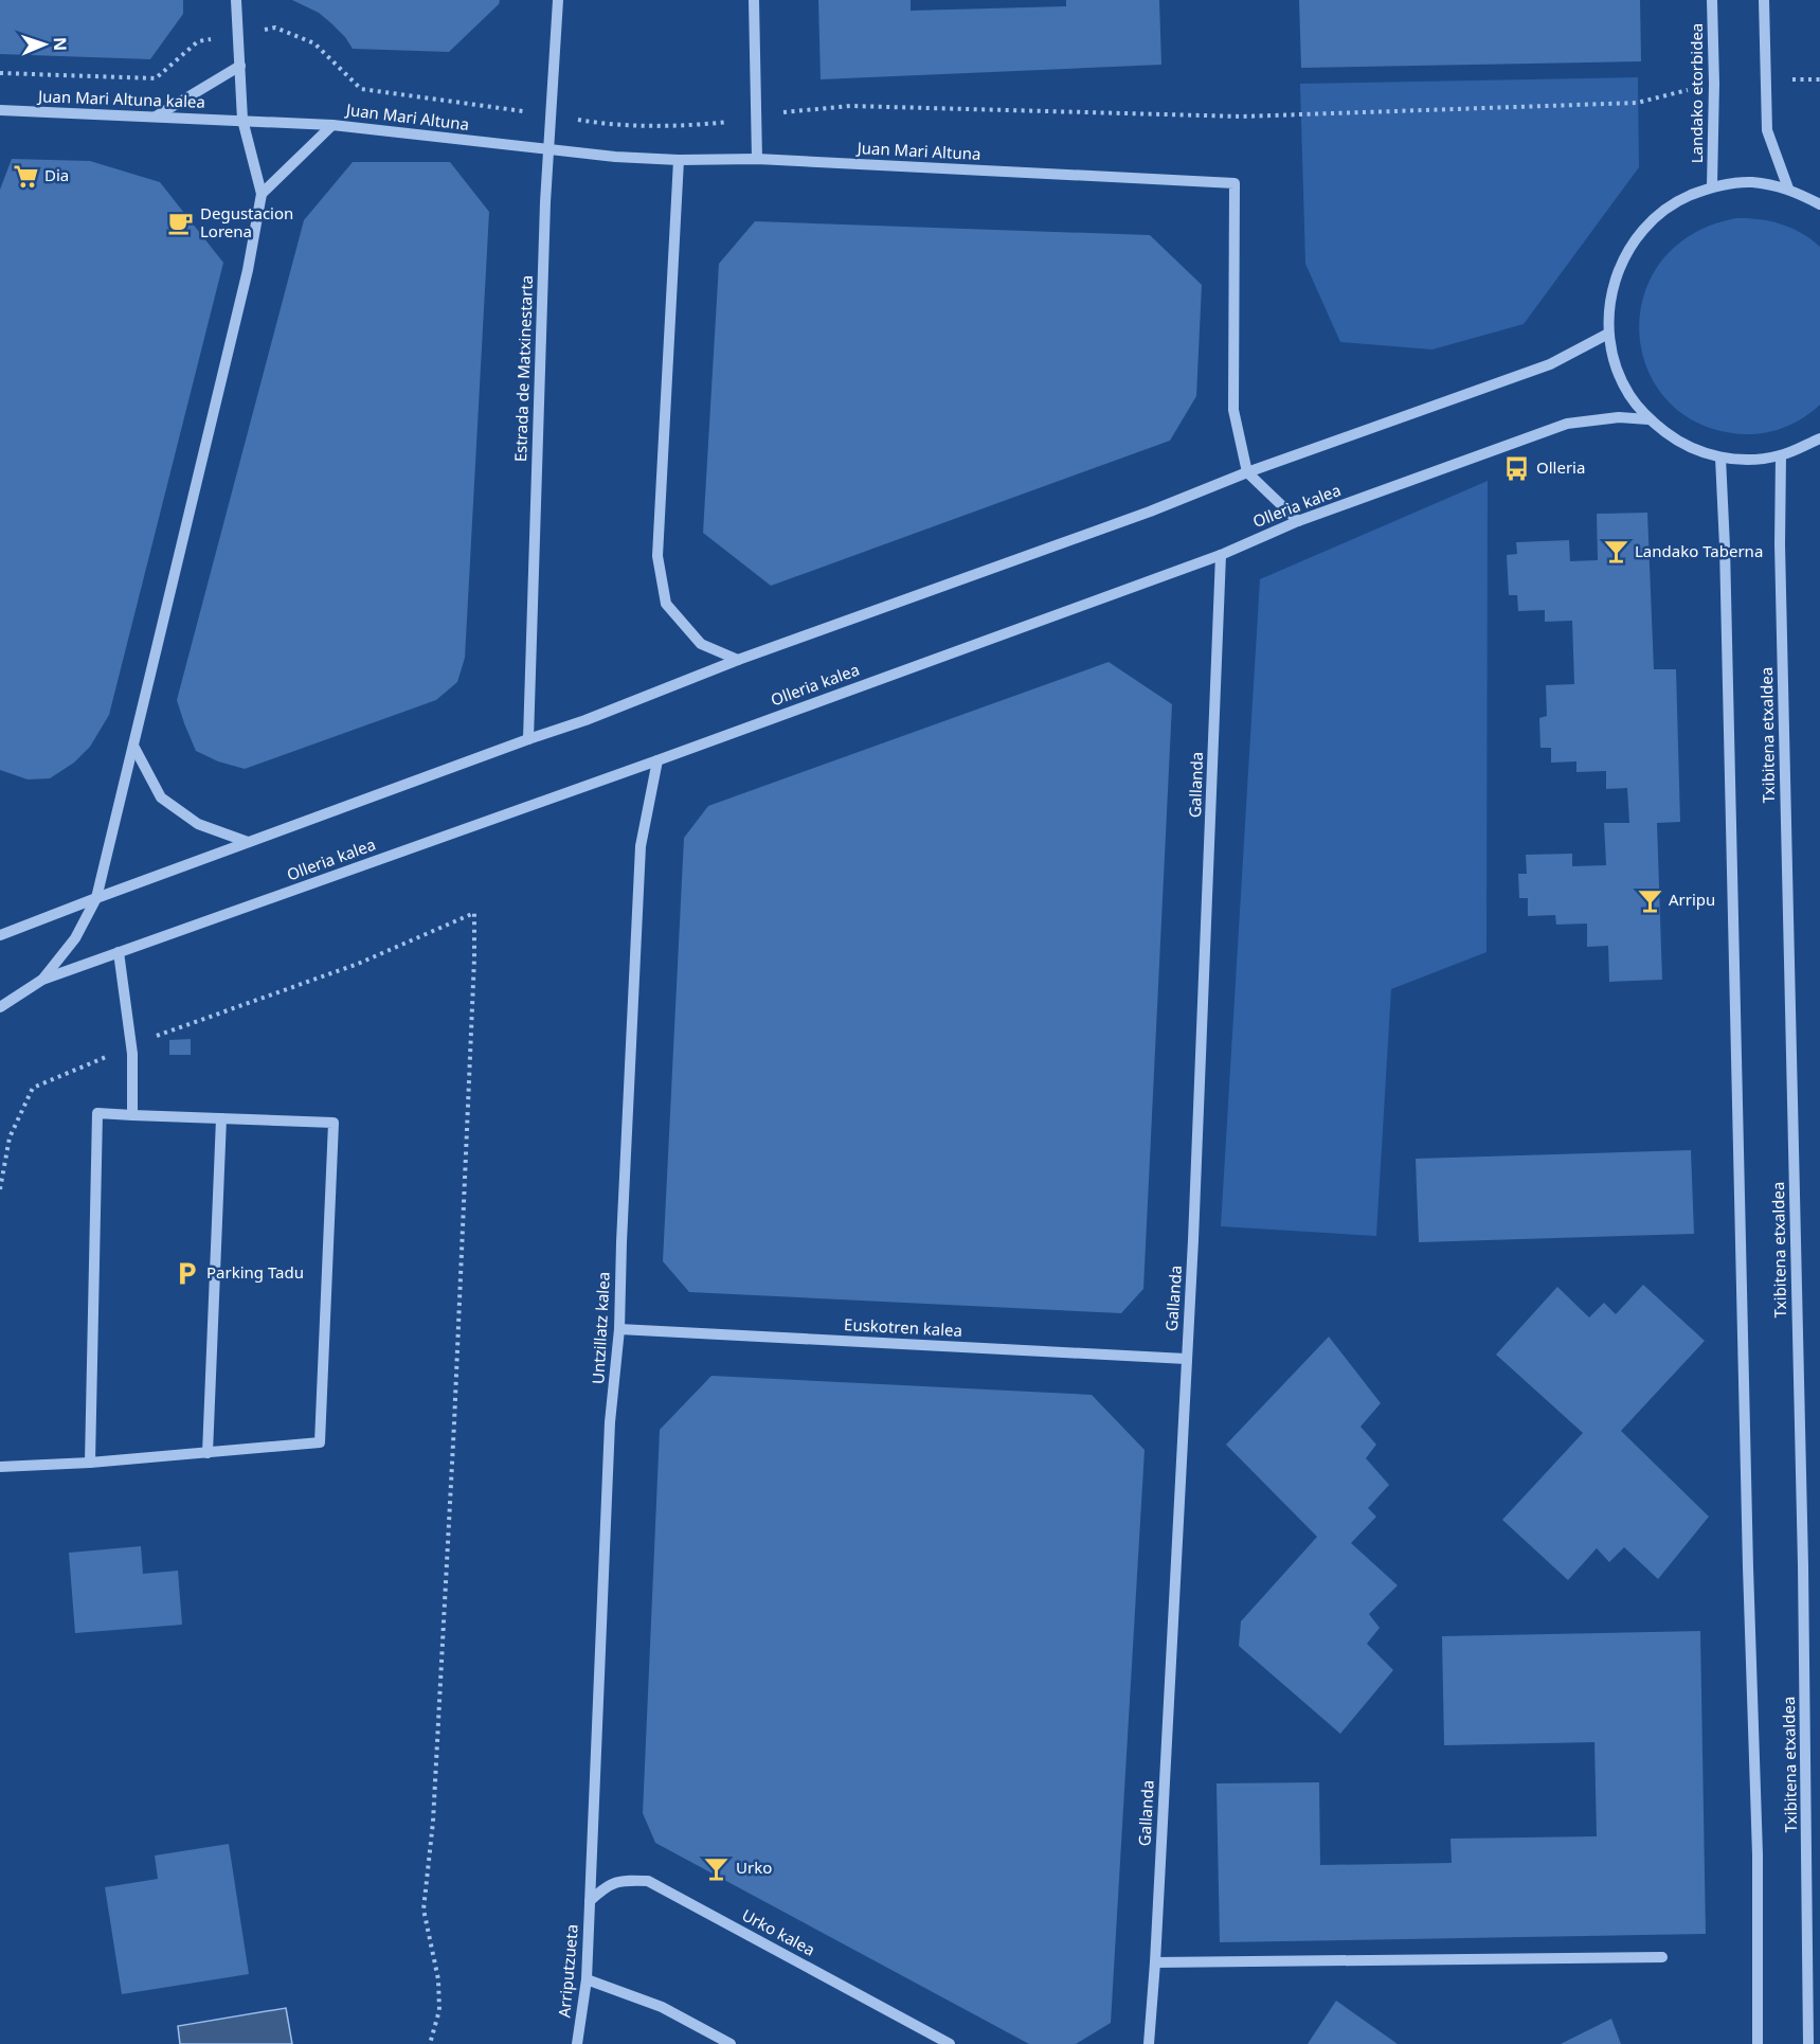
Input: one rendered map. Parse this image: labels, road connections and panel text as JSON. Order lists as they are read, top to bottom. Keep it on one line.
{"streets":{"street":["Landako etorbidea","Juan Mari Altuna kalea","Juan Mari Altuna","Estrada de Matxinestarta","Olleria kalea","Txibitena etxaldea","Gallanda","Untzillatz kalea","Euskotren kalea","Urko kalea","Arriputzueta"]},"crossings":[["Juan Mari Altuna kalea","Juan Mari Altuna"],["Juan Mari Altuna","Estrada de Matxinestarta"],["Olleria kalea","Gallanda"],["Olleria kalea","Untzillatz kalea"],["Gallanda","Euskotren kalea"],["Untzillatz kalea","Euskotren kalea"],["Untzillatz kalea","Urko kalea"],["Untzillatz kalea","Arriputzueta"],["Urko kalea","Arriputzueta"]],"places":{"supermarket":["Dia"],"cafe":["Degustacion Lorena"],"bus stop":["Olleria"],"bar":["Landako Taberna","Arripu","Urko"],"parking":["Parking Tadu"]},"north":"right"}
